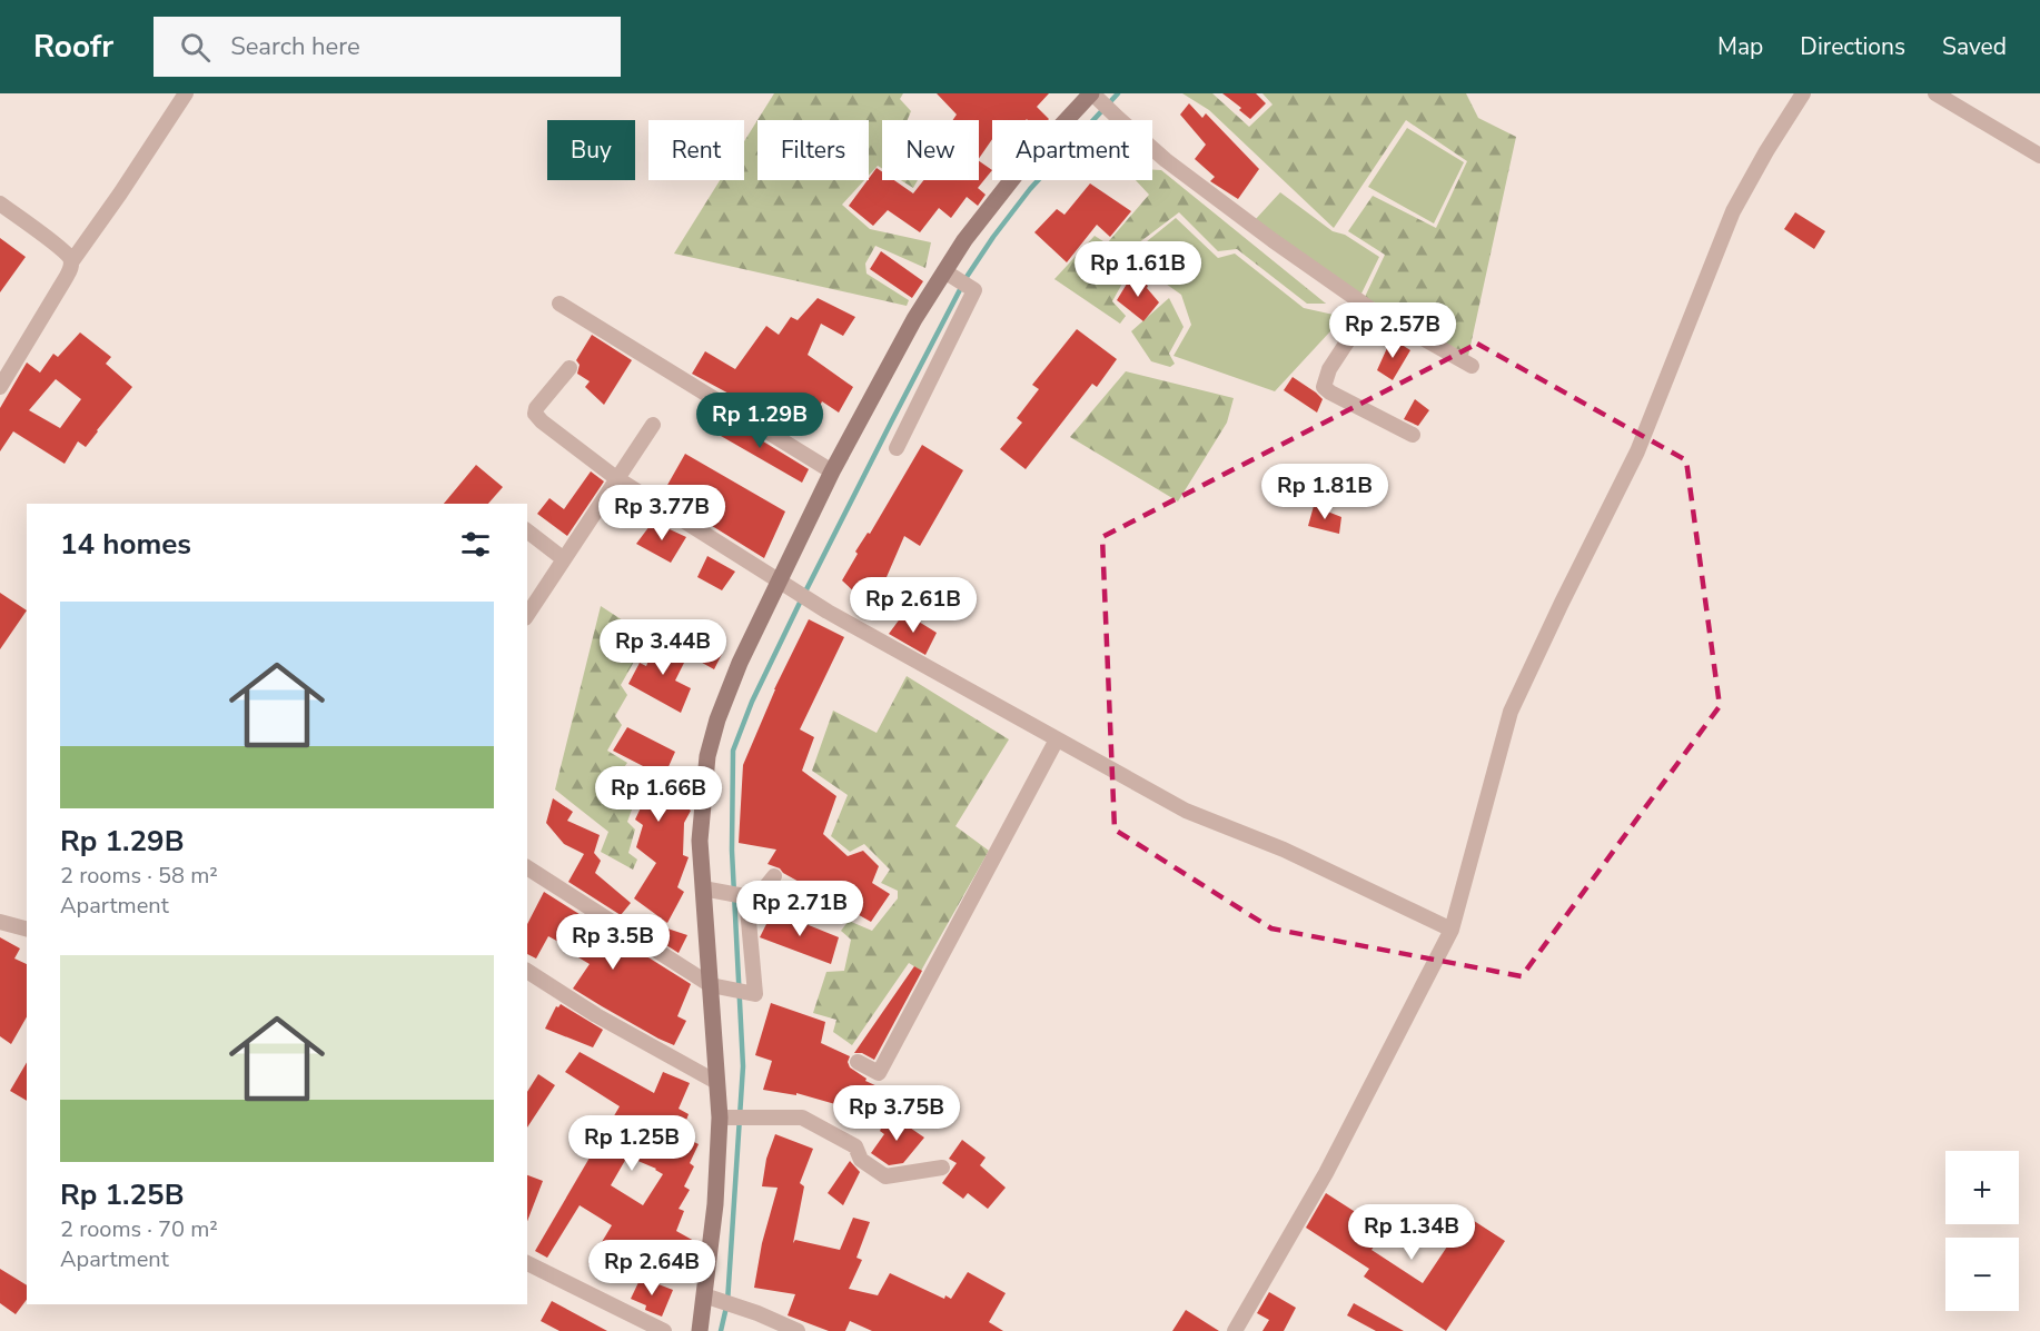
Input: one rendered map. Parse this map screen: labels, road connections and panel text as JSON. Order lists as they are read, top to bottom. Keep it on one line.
{"page":{"header":"Roofr","search":"Search here","nav":["Map","Directions","Saved"],"chip":["Buy","Rent","Filters","New","Apartment"],"price":["Rp 1.61B","Rp 2.57B","Rp 1.29B","Rp 1.81B","Rp 3.77B","Rp 2.61B","Rp 3.44B","Rp 1.66B","Rp 2.71B","Rp 3.5B","Rp 3.75B","Rp 1.25B","Rp 1.34B","Rp 2.64B"],"heading":"14 homes","list":[{"name":"Rp 1.29B","note":"2 rooms · 58 m² · Apartment"},{"name":"Rp 1.25B","note":"2 rooms · 70 m² · Apartment"}],"map_buttons":["+","−"]}}
